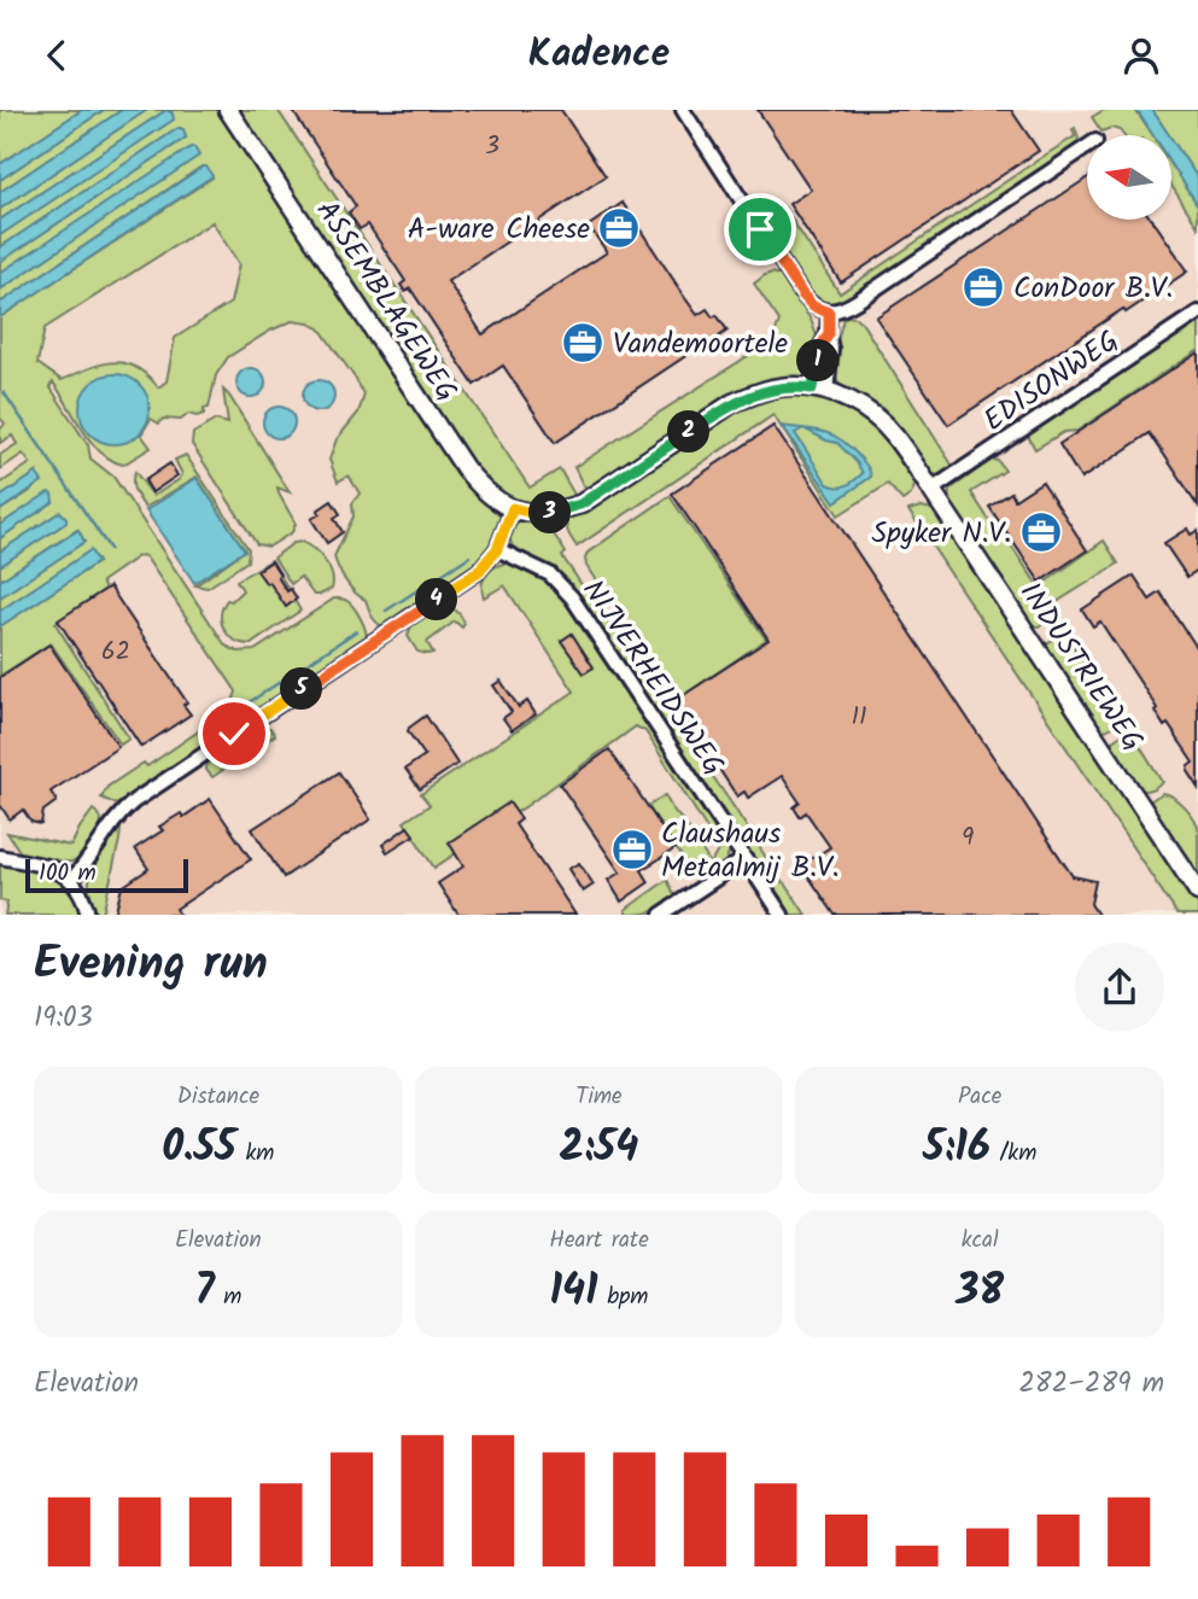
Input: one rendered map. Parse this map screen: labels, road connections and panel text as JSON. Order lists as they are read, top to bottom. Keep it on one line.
{"streets":{"street":["ASSEMBLAGEWEG","EDISONWEG","INDUSTRIEWEG","NIJVERHEIDSWEG"]},"crossings":[["ASSEMBLAGEWEG","INDUSTRIEWEG"],["EDISONWEG","INDUSTRIEWEG"]],"places":{"office":["A-ware Cheese","ConDoor B.V.","Vandemoortele","Spyker N.V.","Claushaus Metaalmij B.V."]},"house_numbers":["3","62","11","9"],"scale_bar":"100 m","north":"left","page":{"header":"Kadence","pins":["1","2","3","4","5"],"scale":"100 m","heading":["Evening run","19:03"],"stats":[["Distance","0.55 km"],["Time","2:54"],["Pace","5:16 /km"],["Elevation","7 m"],["Heart rate","141 bpm"],["kcal","38"]],"chart":["Elevation","282–289 m"]}}
